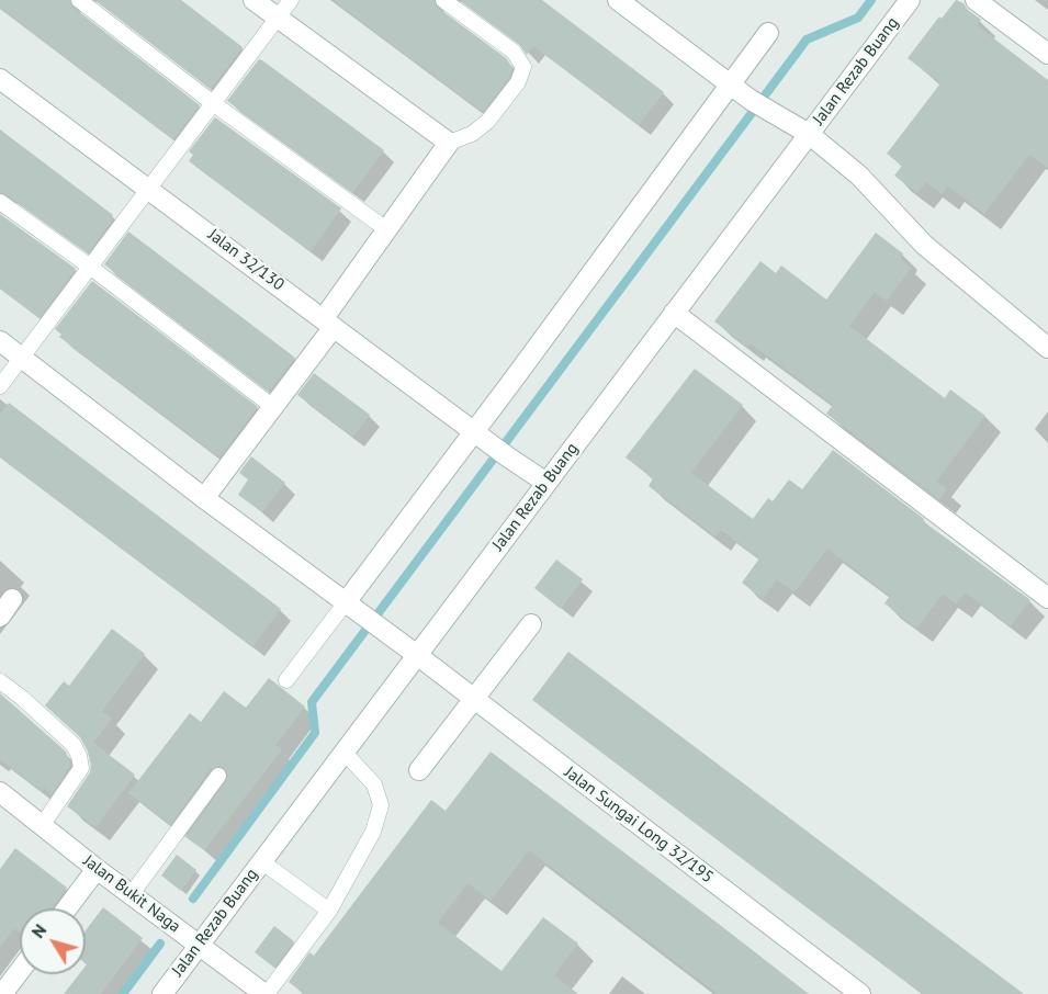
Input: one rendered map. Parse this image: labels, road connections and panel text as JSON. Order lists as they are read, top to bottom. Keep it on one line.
{"streets":{"street":["Jalan Rezab Buang","Jalan 32/130","Jalan Sungai Long 32/195","Jalan Bukit Naga"]},"crossings":[["Jalan Rezab Buang","Jalan 32/130"],["Jalan Rezab Buang","Jalan Sungai Long 32/195"],["Jalan Rezab Buang","Jalan Bukit Naga"]],"north":"top left"}
